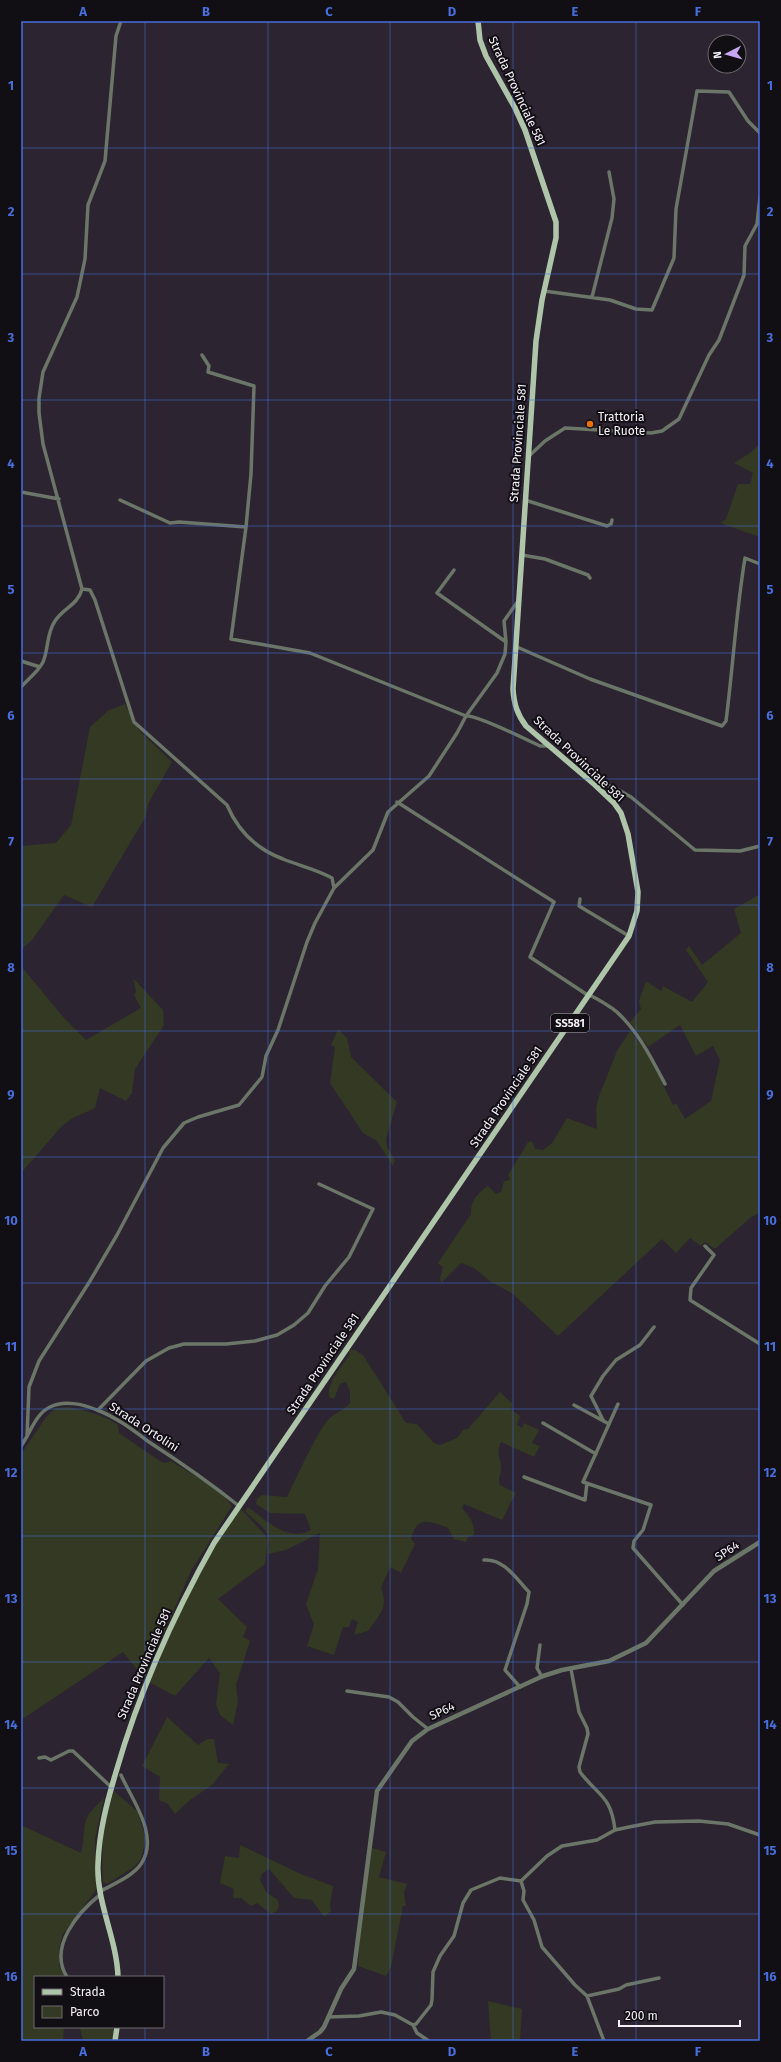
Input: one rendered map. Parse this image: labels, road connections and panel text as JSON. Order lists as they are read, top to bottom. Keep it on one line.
{"streets":{"main road":["Strada Provinciale 581","SS581"],"street":["Strada Ortolini","SP64"]},"crossings":[["Strada Provinciale 581","Strada Ortolini"]],"places":["Trattoria Le Ruote"],"legend":["Strada","Parco"],"scale_bar":"200 m","north":"left","grid":{"columns":["A","B","C","D","E","F"],"rows":["1","2","3","4","5","6","7","8","9","10","11","12","13","14","15","16"]}}
